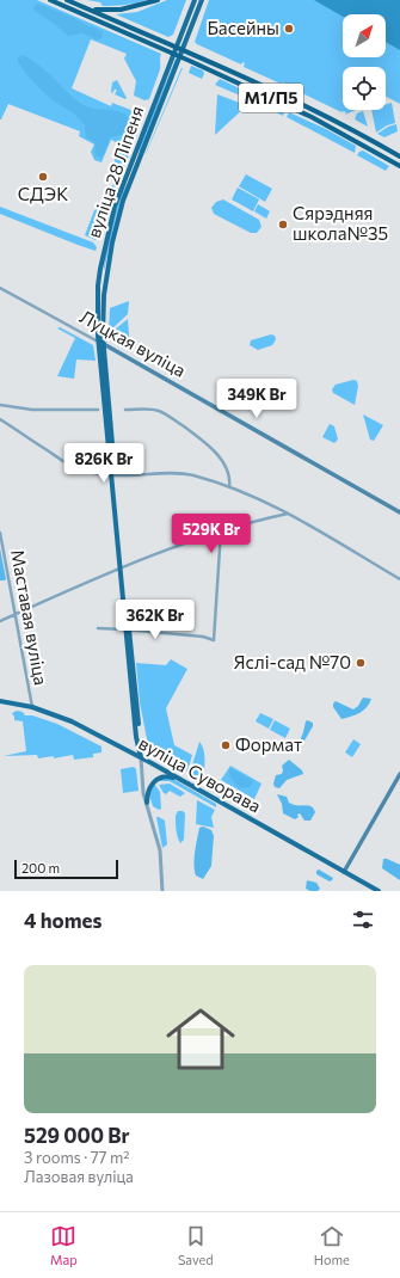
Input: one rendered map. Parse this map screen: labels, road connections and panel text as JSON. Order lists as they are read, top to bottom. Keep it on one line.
{"streets":{"highway":["М1/П5"],"main road":["вуліца 28 Ліпеня","Луцкая вуліца","вуліца Суворава"],"street":["Маставая вуліца"]},"crossings":[["М1/П5","вуліца 28 Ліпеня"],["вуліца 28 Ліпеня","Луцкая вуліца"],["вуліца 28 Ліпеня","вуліца Суворава"],["Маставая вуліца","вуліца Суворава"]],"places":["Басейны","СДЭК","Сярэдняя школа№35","Яслі-сад №70","Формат"],"scale_bar":"200 m","north":"top right","page":{"price":["349K Br","826K Br","529K Br","362K Br"],"scale":"200 m","heading":"4 homes","list":[{"name":"529 000 Br","note":"3 rooms · 77 m² · Лазовая вуліца"}],"tabs":["Map","Saved","Home"]}}
